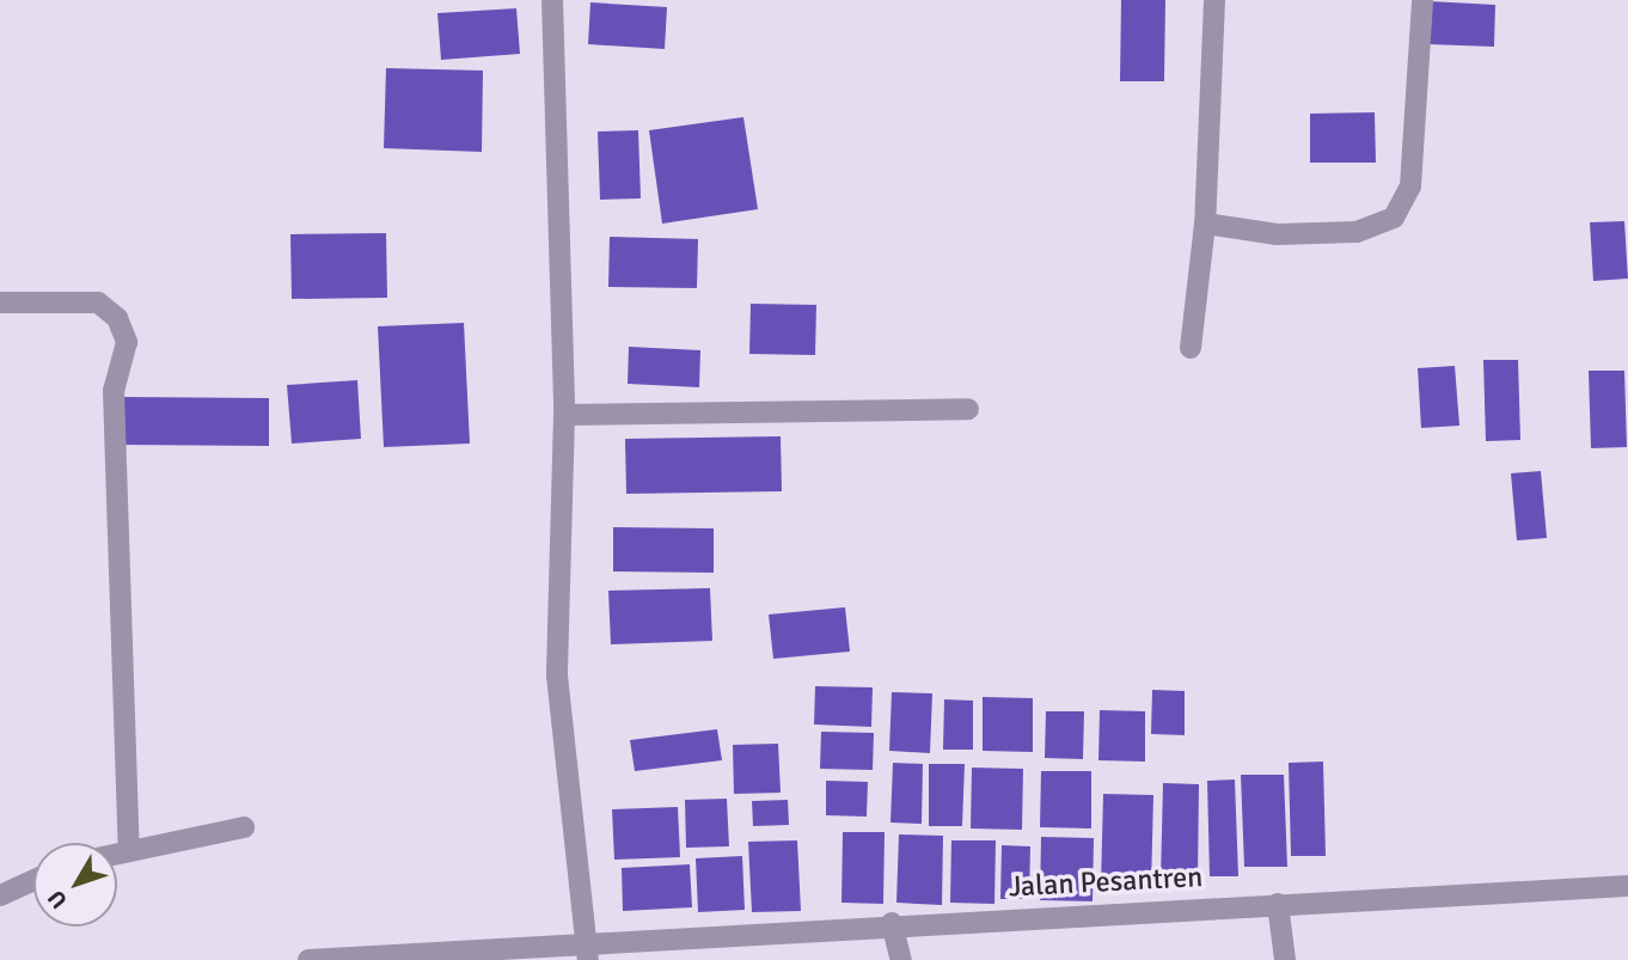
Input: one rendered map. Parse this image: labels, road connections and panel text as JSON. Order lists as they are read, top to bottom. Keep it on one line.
{"streets":{"street":["Jalan Pesantren"]},"north":"bottom left"}
